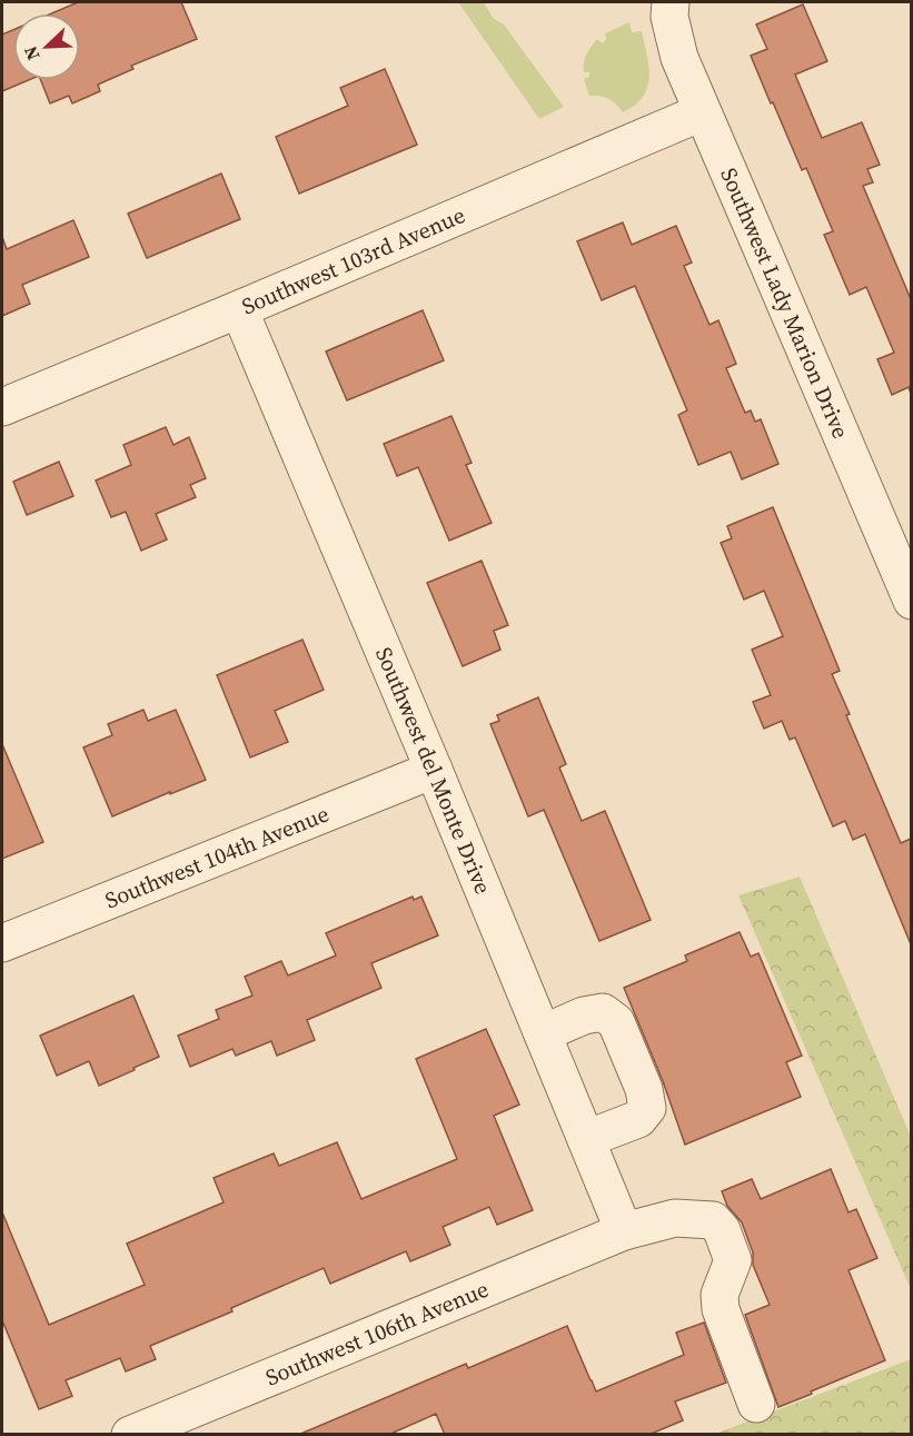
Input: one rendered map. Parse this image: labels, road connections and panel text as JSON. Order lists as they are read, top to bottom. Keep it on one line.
{"streets":{"street":["Southwest 103rd Avenue","Southwest Lady Marion Drive","Southwest del Monte Drive","Southwest 104th Avenue","Southwest 106th Avenue"]},"crossings":[["Southwest 103rd Avenue","Southwest Lady Marion Drive"],["Southwest 103rd Avenue","Southwest del Monte Drive"],["Southwest del Monte Drive","Southwest 104th Avenue"],["Southwest del Monte Drive","Southwest 106th Avenue"]],"north":"bottom left"}
